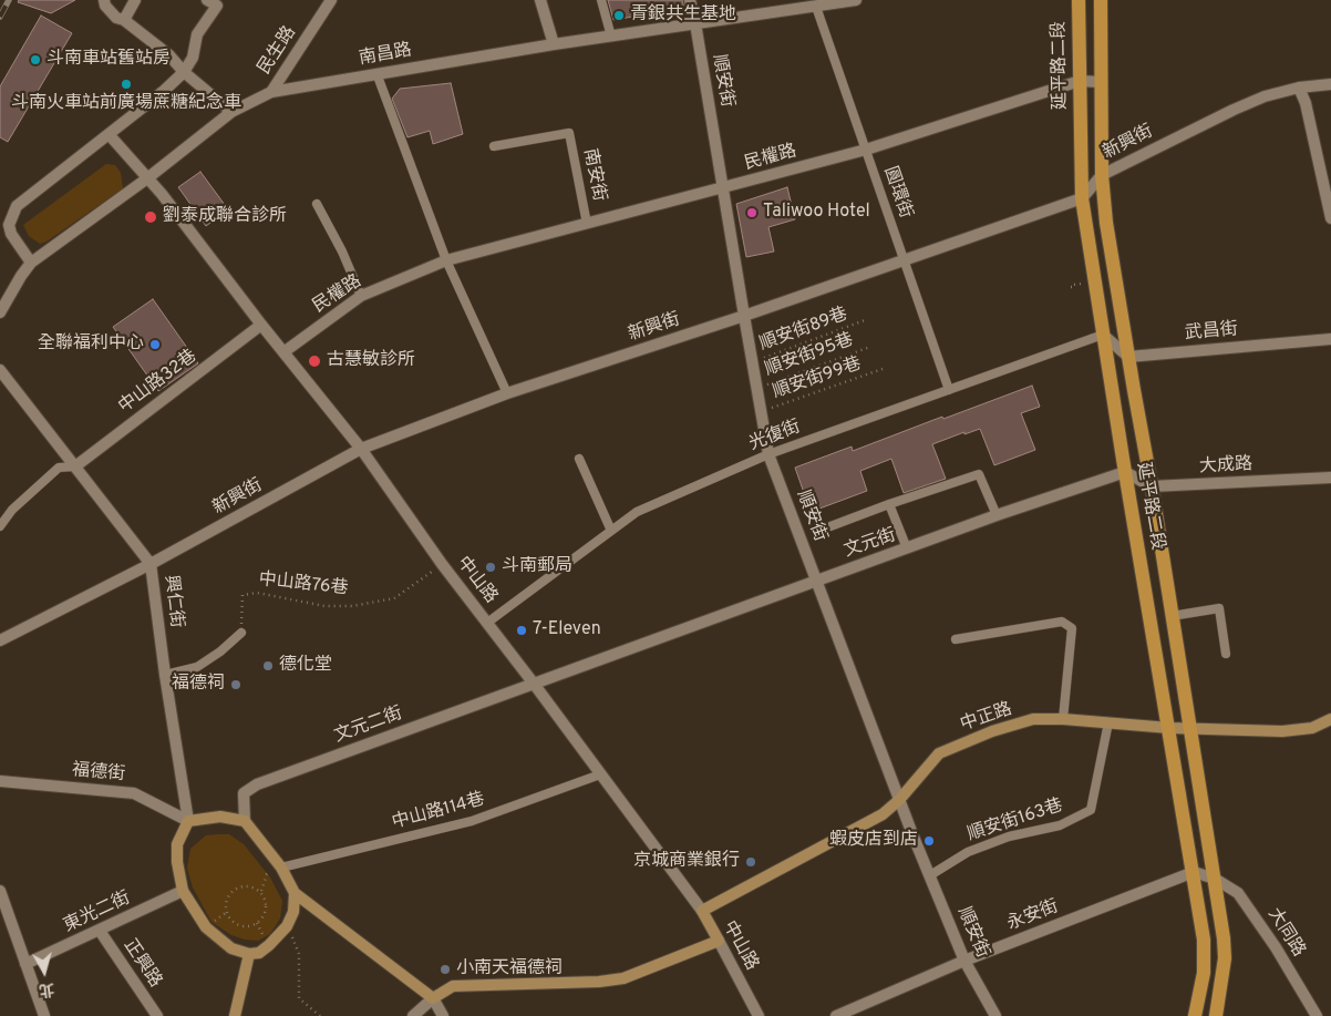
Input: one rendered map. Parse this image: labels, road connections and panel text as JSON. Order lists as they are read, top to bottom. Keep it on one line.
{"streets":{"main road":["延平路二段","中山路","中正路"],"street":["民生路","南昌路","順安街","新興街","民權路","武昌街","中山路32巷","大成路","文元街","興仁街","文元二街","福德街","東光二街","永安街","大同路","正興路"],"lane":["南安街","圓環街","光復街","中山路114巷","順安街163巷"],"path":["順安街89巷","順安街95巷","順安街99巷","中山路76巷"]},"crossings":[["民生路","南昌路"],["南昌路","順安街"],["南昌路","圓環街"],["南昌路","中山路"],["延平路二段","新興街"],["延平路二段","民權路"],["延平路二段","武昌街"],["延平路二段","光復街"],["延平路二段","大成路"],["延平路二段","文元街"],["延平路二段","中正路"],["延平路二段","永安街"],["延平路二段","大同路"],["順安街","新興街"],["順安街","民權路"],["順安街","順安街89巷"],["順安街","順安街95巷"],["順安街","順安街99巷"],["順安街","光復街"],["順安街","文元街"],["順安街","中正路"],["順安街","順安街163巷"],["順安街","永安街"],["新興街","圓環街"],["新興街","中山路"],["新興街","興仁街"],["民權路","南安街"],["民權路","圓環街"],["民權路","中山路"],["圓環街","光復街"],["中山路32巷","中山路"],["中山路32巷","興仁街"],["光復街","中山路"],["文元街","中山路"],["文元街","文元二街"],["中山路","中山路76巷"],["中山路","中正路"],["中山路","文元二街"],["中山路","中山路114巷"],["興仁街","福德街"],["中正路","順安街163巷"],["東光二街","正興路"]],"places":["青銀共生基地","斗南車站舊站房","斗南火車站前廣場蔗糖紀念車","Taliwoo Hotel","劉泰成聯合診所","全聯福利中心","古慧敏診所","斗南郵局","7-Eleven","德化堂","福德祠","蝦皮店到店","京城商業銀行","小南天福德祠"],"north":"bottom"}
